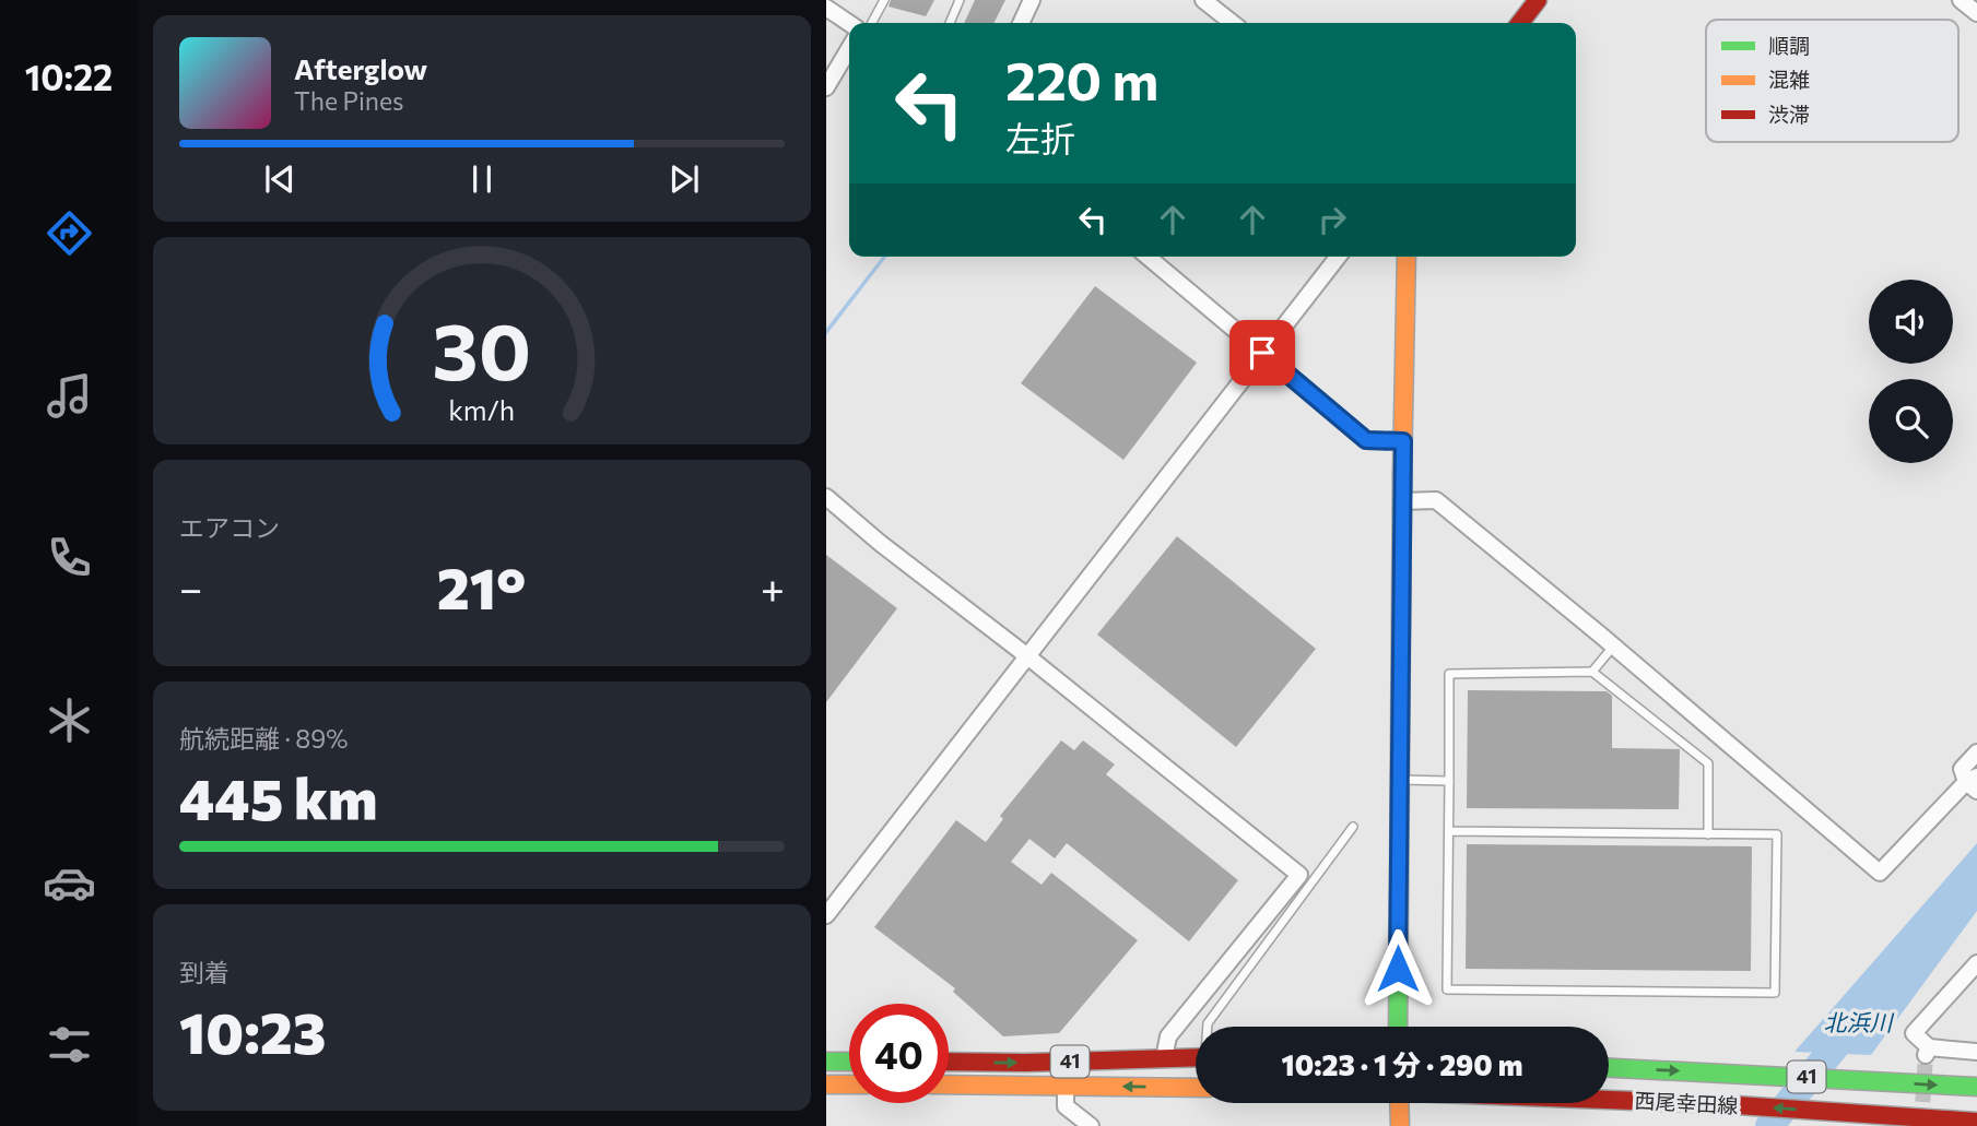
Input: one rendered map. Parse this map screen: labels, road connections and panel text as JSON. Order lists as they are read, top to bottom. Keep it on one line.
{"streets":{"main road":["41","西尾幸田線"]},"water":["北浜川"],"legend":["順調","混雑","渋滞"],"page":{"tabs":"10:22","turn":["220 m","左折"],"song":["Afterglow","The Pines"],"tile":["エアコン",["航続距離 · 89%","445 km"],["到着","10:23"]],"heat":["−","21°","+"],"limit":"40","trip":"10:23 · 1 分 · 290 m","gauge":["30","km/h"]}}
